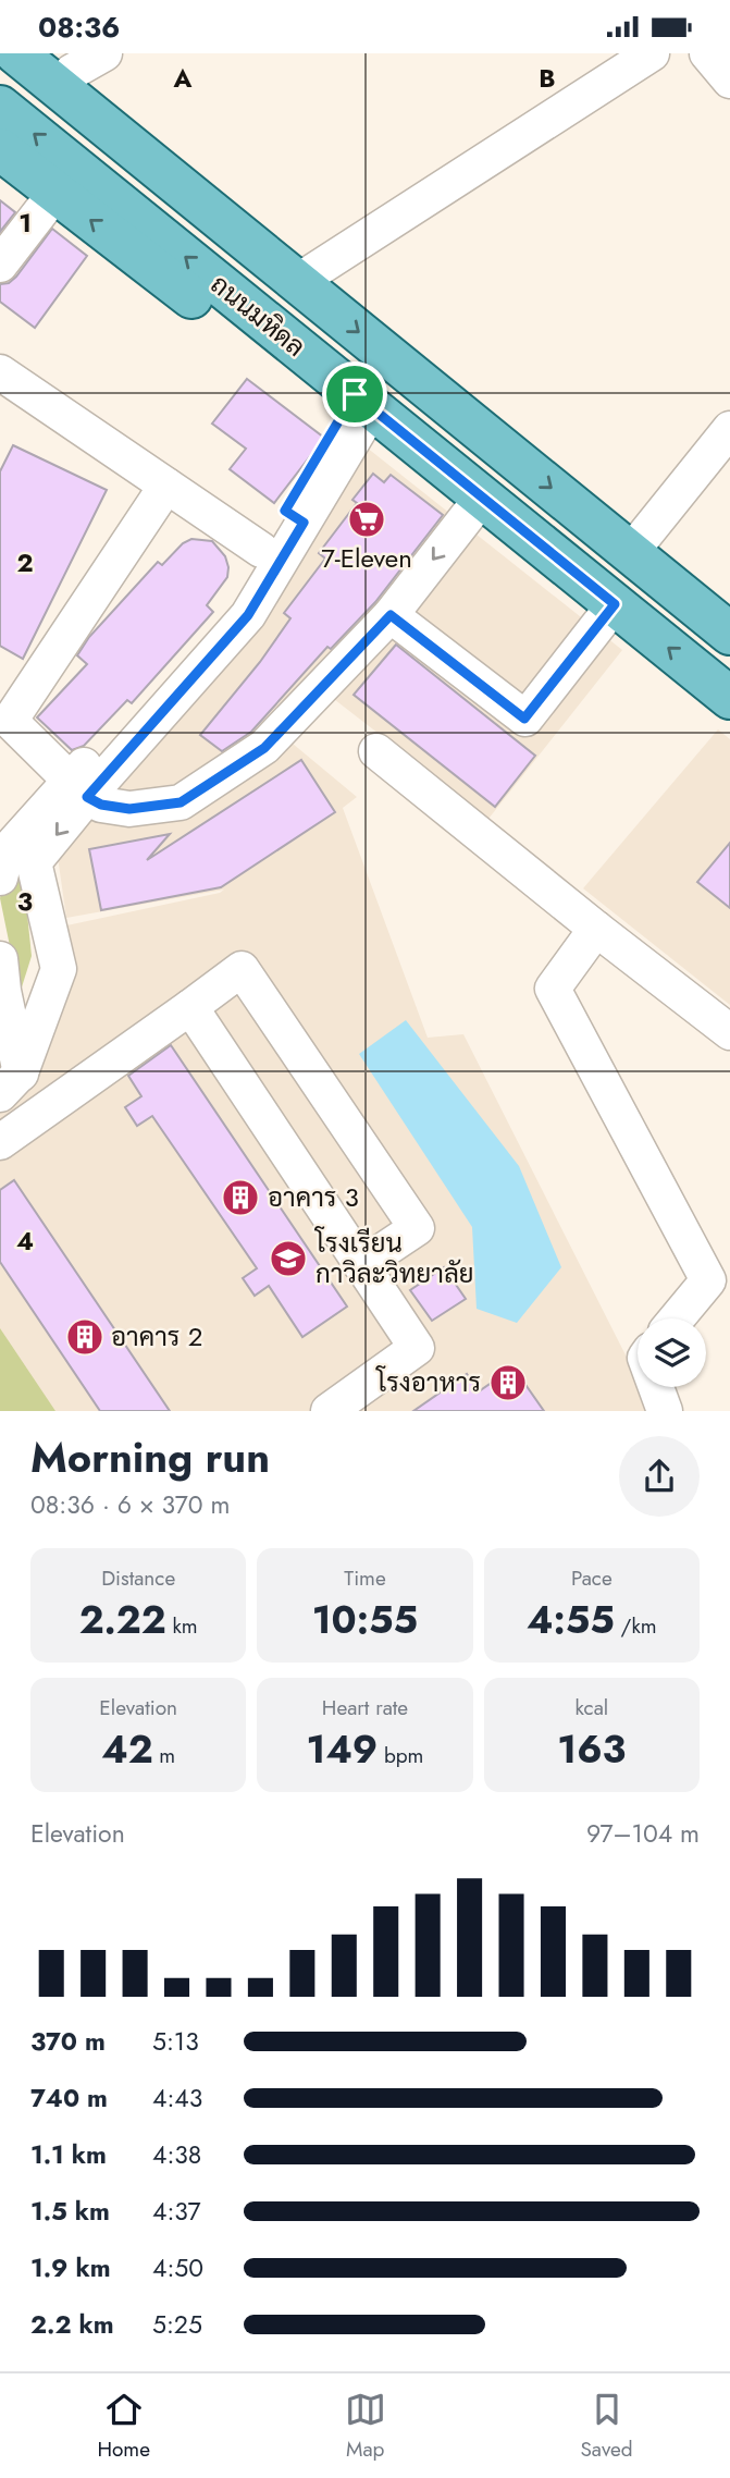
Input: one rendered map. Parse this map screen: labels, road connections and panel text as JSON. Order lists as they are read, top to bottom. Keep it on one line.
{"streets":{"main road":["ถนนมหิดล"]},"places":{"supermarket":["7-Eleven"],"building":["อาคาร 3","อาคาร 2","โรงอาหาร"],"school or university":["โรงเรียน กาวิละวิทยาลัย"]},"page":{"status":"08:36","heading":["Morning run","08:36 · 6 × 370 m"],"stats":[["Distance","2.22 km"],["Time","10:55"],["Pace","4:55 /km"],["Elevation","42 m"],["Heart rate","149 bpm"],["kcal","163"]],"chart":["Elevation","97–104 m"],"list":[{"name":"370 m","note":"5:13"},{"name":"740 m","note":"4:43"},{"name":"1.1 km","note":"4:38"},{"name":"1.5 km","note":"4:37"},{"name":"1.9 km","note":"4:50"},{"name":"2.2 km","note":"5:25"}],"tabs":["Home","Map","Saved"]},"grid":{"columns":["A","B"],"rows":["1","2","3","4"]}}
